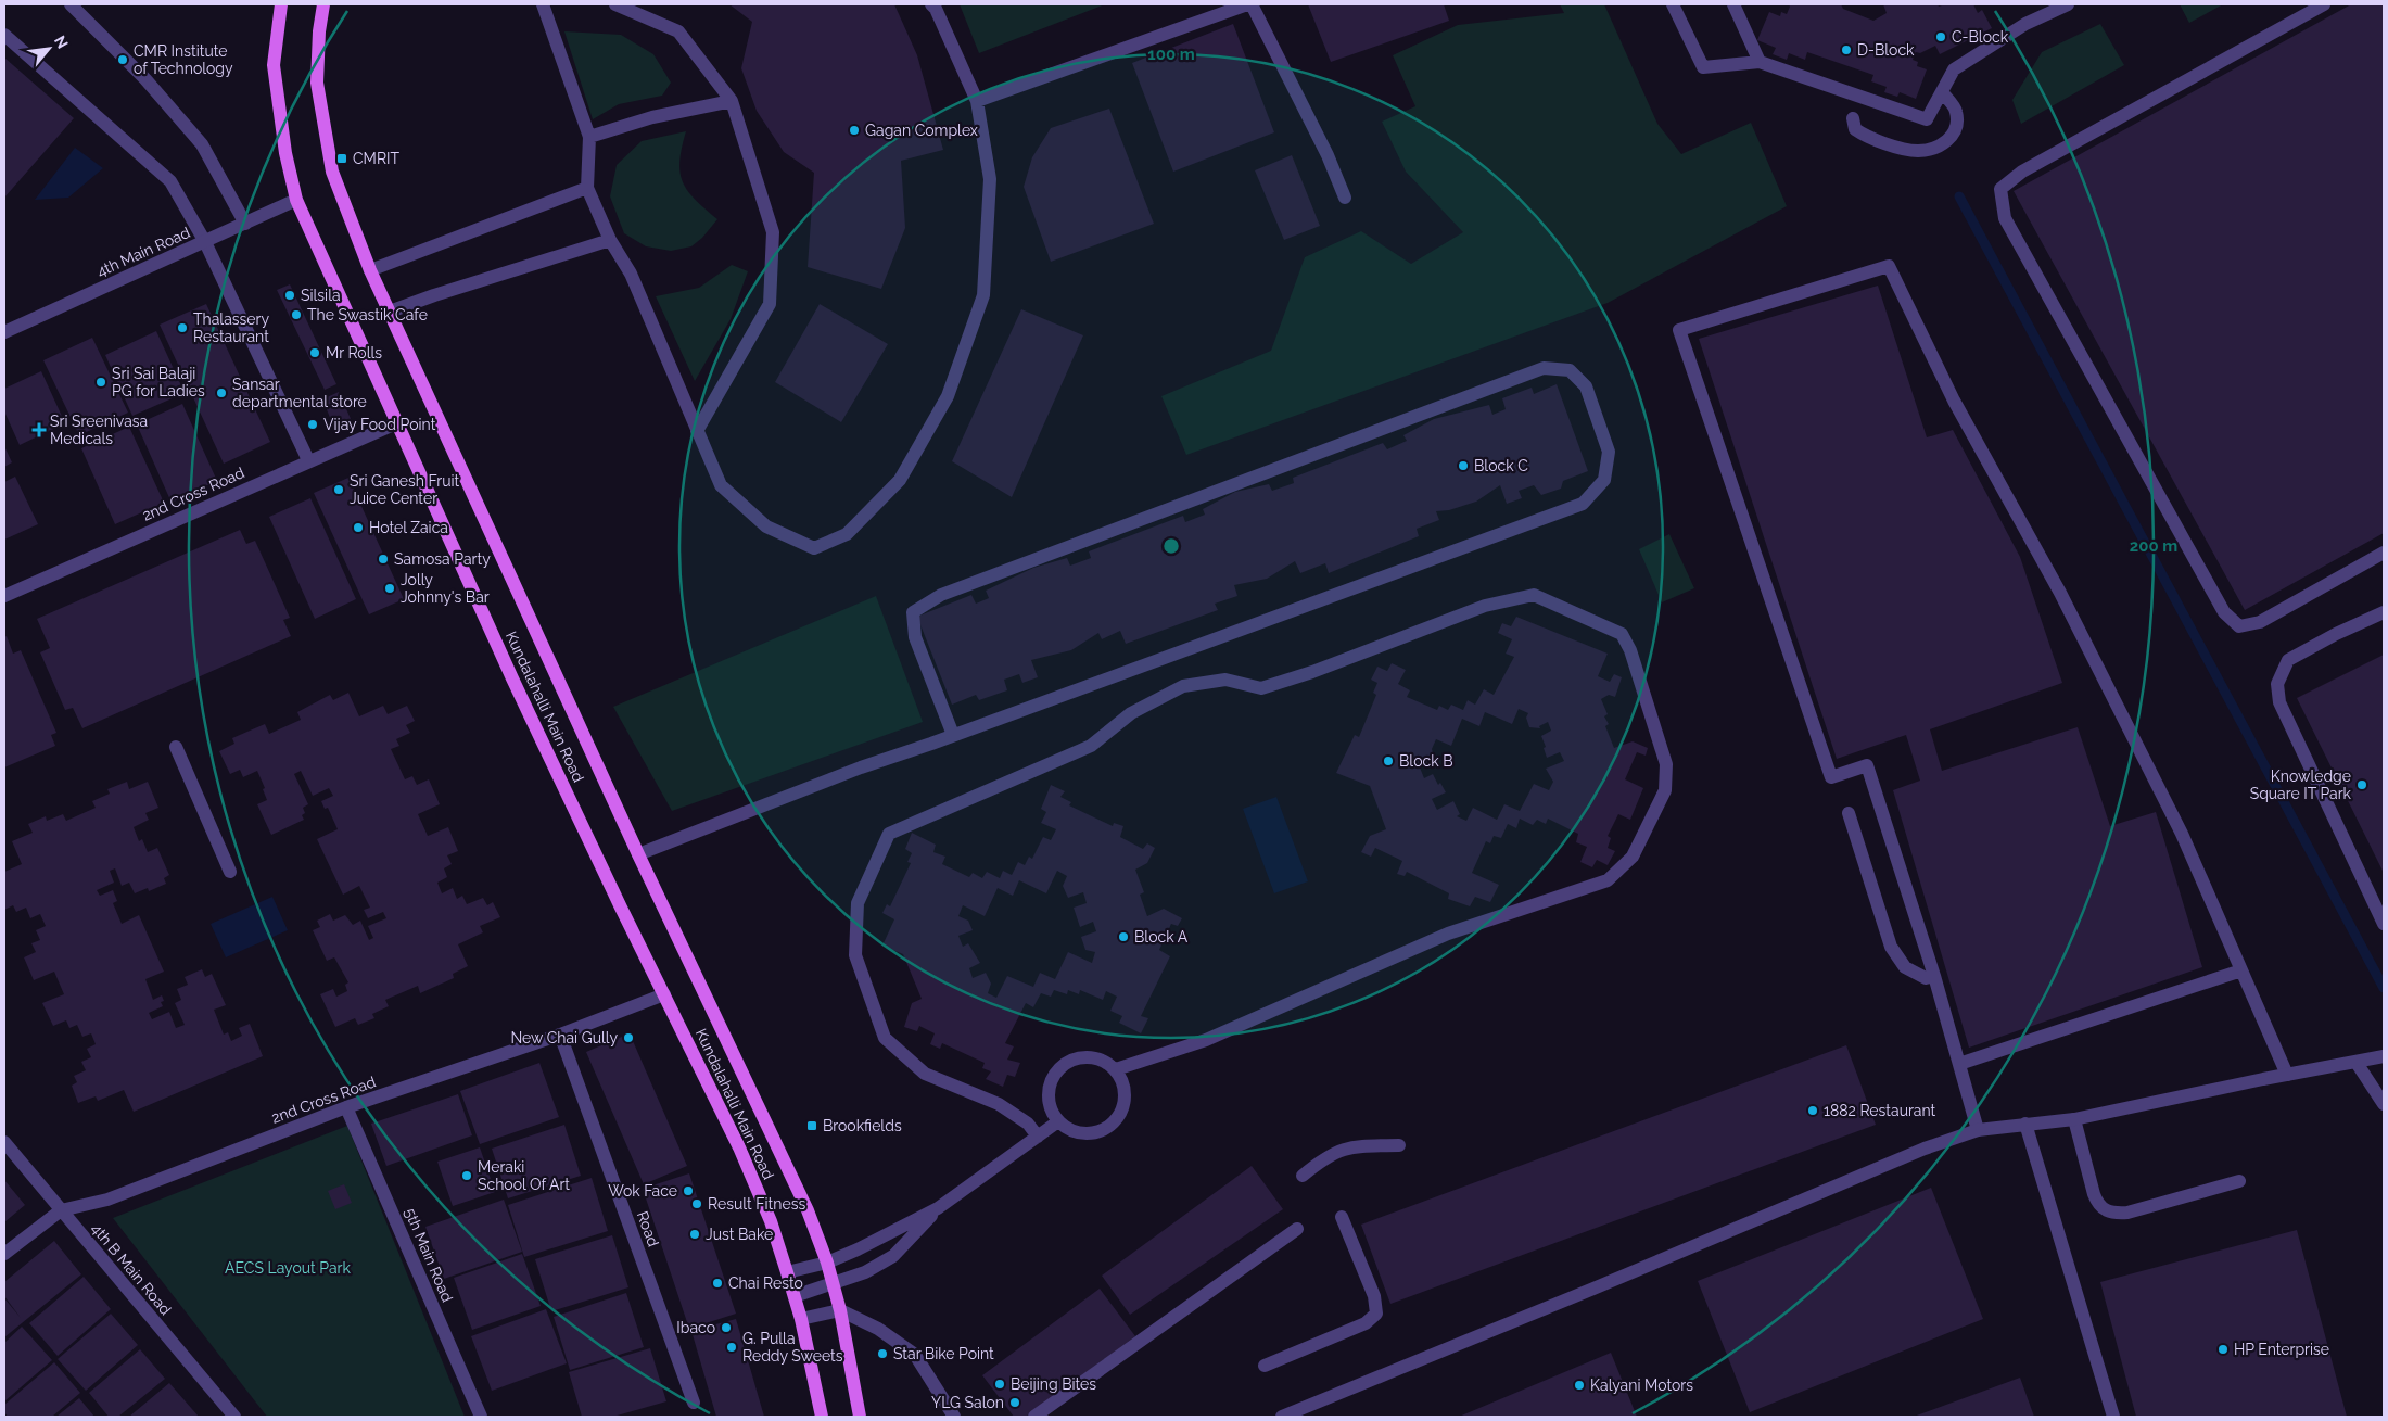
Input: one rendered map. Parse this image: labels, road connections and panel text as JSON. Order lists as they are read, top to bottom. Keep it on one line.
{"streets":{"main road":["Kundalahalli Main Road"],"street":["4th Main Road","2nd Cross Road","Road","5th Main Road","4th B Main Road"]},"crossings":[["4th Main Road","Kundalahalli Main Road"],["2nd Cross Road","Kundalahalli Main Road"],["2nd Cross Road","Road"],["2nd Cross Road","5th Main Road"],["2nd Cross Road","4th B Main Road"]],"parks":["AECS Layout Park"],"places":{"other":["C-Block","D-Block","CMR Institute of Technology","Gagan Complex","Silsila","The Swastik Cafe","Thalassery Restaurant","Mr Rolls","Sri Sai Balaji PG for Ladies","Sansar departmental store","Vijay Food Point","Block C","Sri Ganesh Fruit Juice Center","Hotel Zaica","Samosa Party","Jolly Johnny's Bar","Block B","Knowledge Square IT Park","Block A","New Chai Gully","1882 Restaurant","Meraki School Of Art","Wok Face","Result Fitness","Just Bake","Chai Resto","Ibaco","G. Pulla Reddy Sweets","HP Enterprise","Star Bike Point","Beijing Bites","Kalyani Motors","YLG Salon"],"transit":["CMRIT","Brookfields"],"health":["Sri Sreenivasa Medicals"]},"north":"top right","rings":["100 m","200 m"]}
